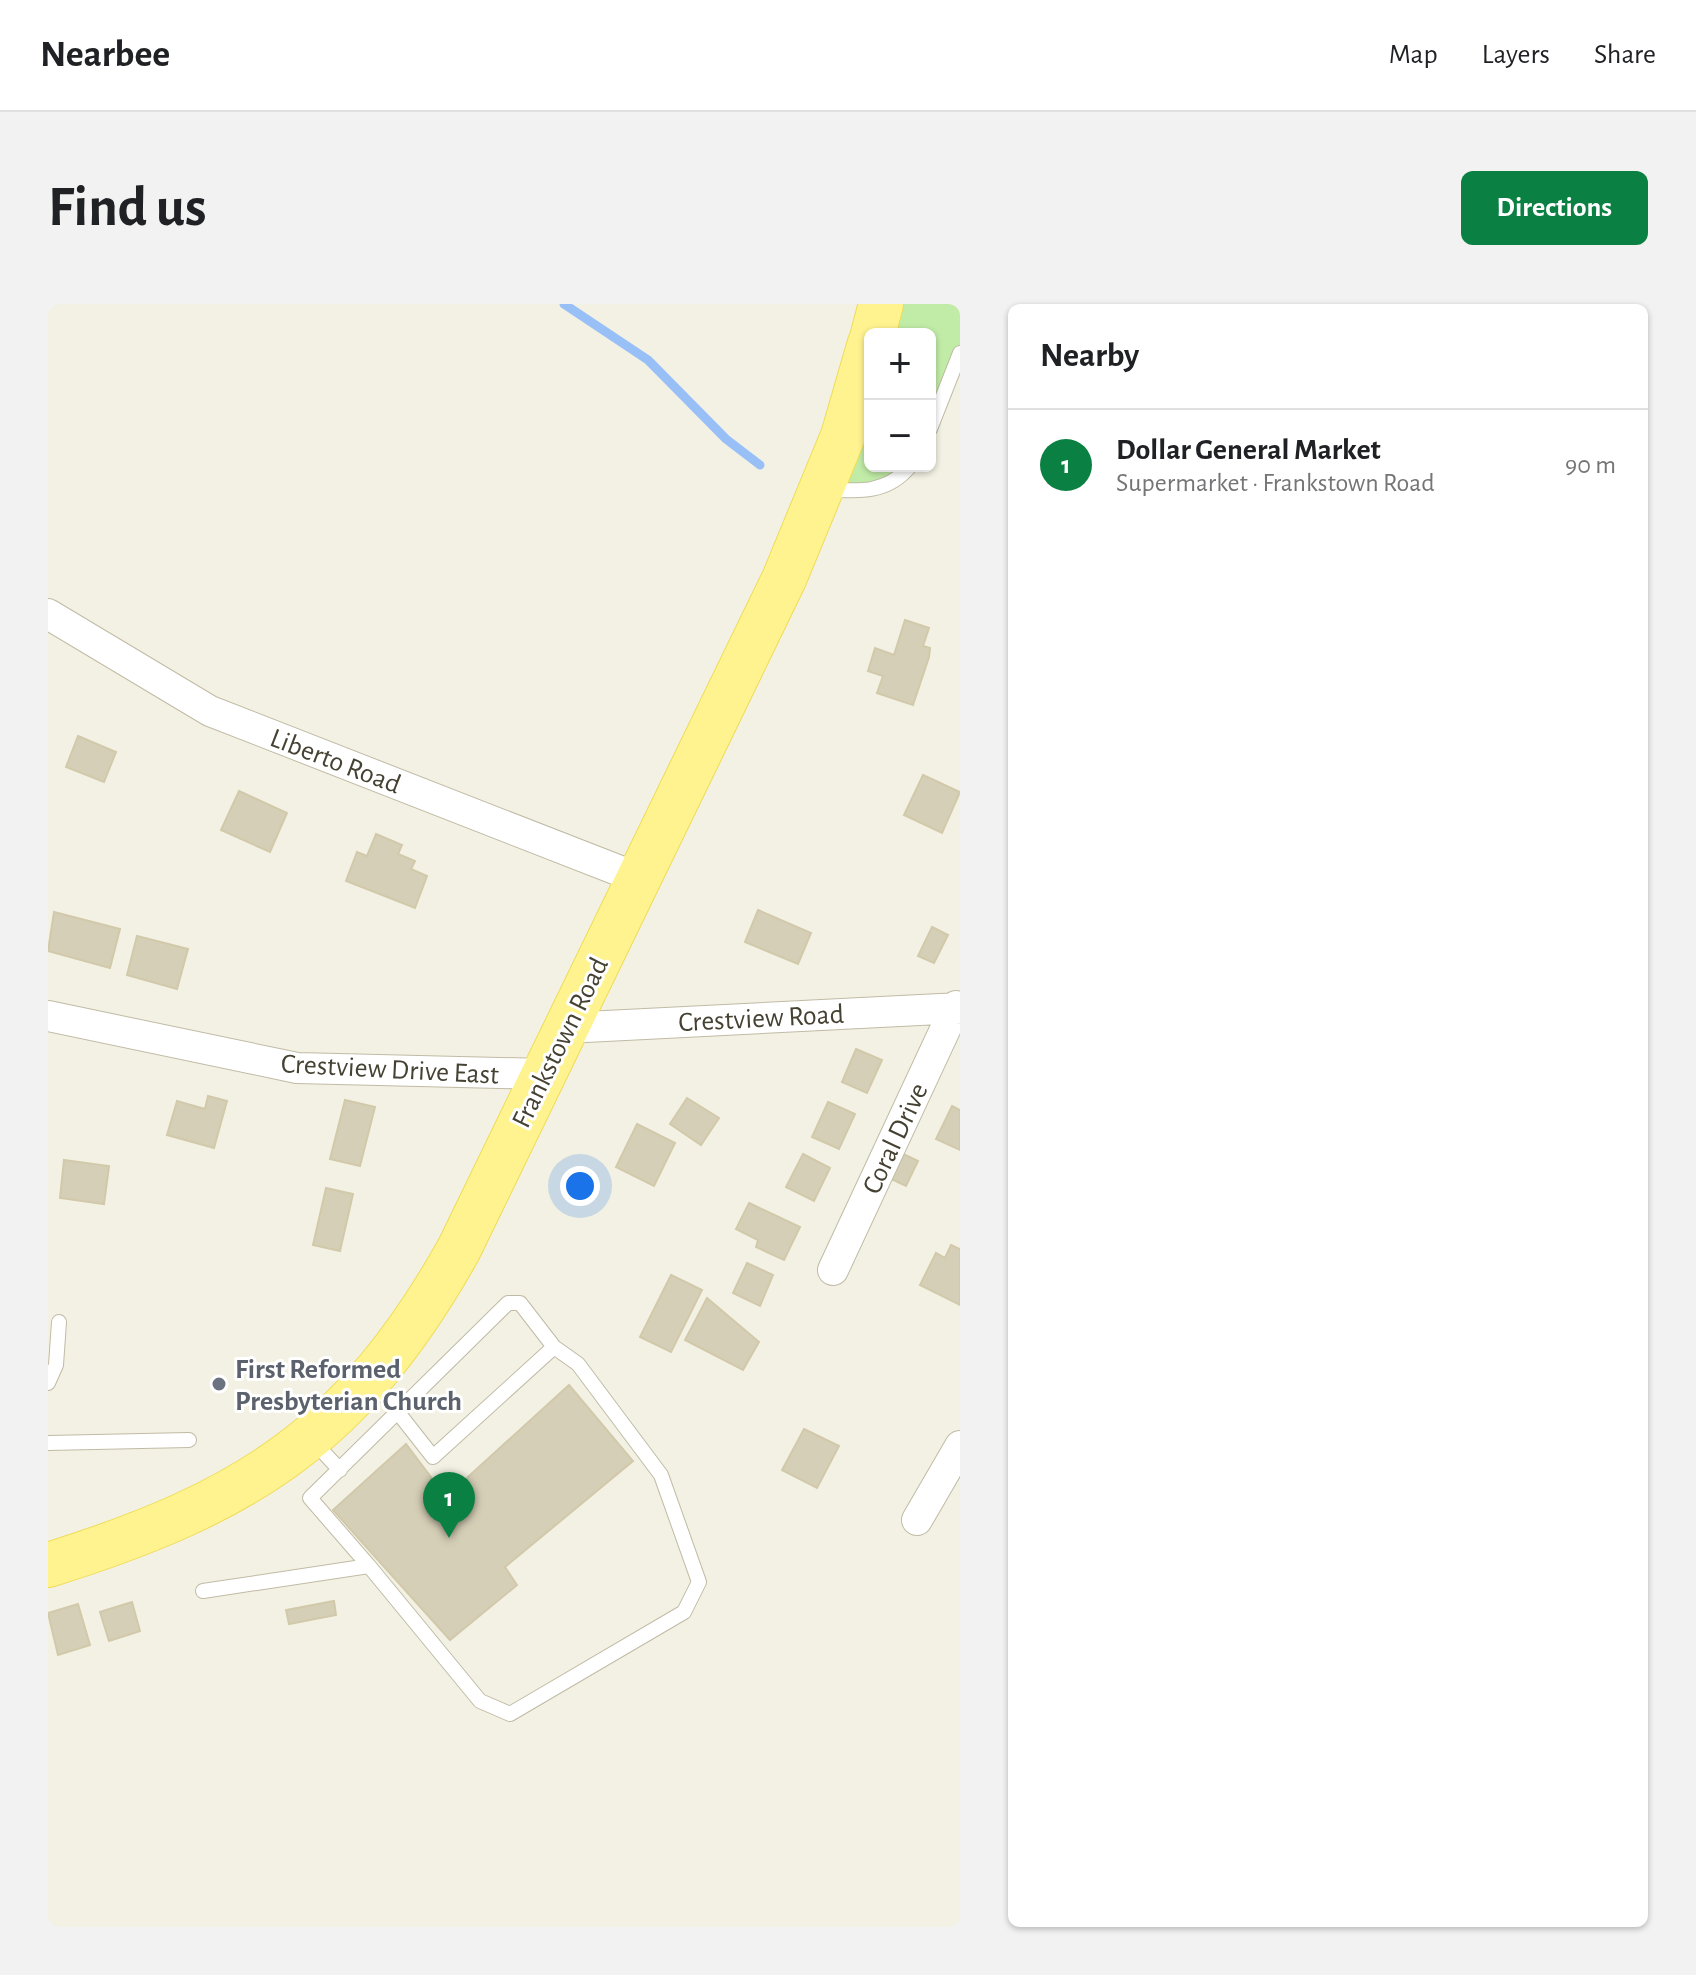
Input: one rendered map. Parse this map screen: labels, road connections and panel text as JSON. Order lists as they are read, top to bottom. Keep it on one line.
{"streets":{"main road":["Frankstown Road"],"street":["Liberto Road","Crestview Road","Crestview Drive East","Coral Drive"]},"crossings":[["Liberto Road","Frankstown Road"],["Crestview Road","Frankstown Road"],["Crestview Road","Coral Drive"],["Frankstown Road","Crestview Drive East"]],"places":["First Reformed Presbyterian Church"],"page":{"header":"Nearbee","nav":["Map","Layers","Share"],"buttons":"Directions","title":"Find us","heading":"Nearby","map_buttons":["+","−"],"list":[{"mark":"1","name":"Dollar General Market","note":"Supermarket · Frankstown Road","value":"90 m"}],"pins":"1"}}
